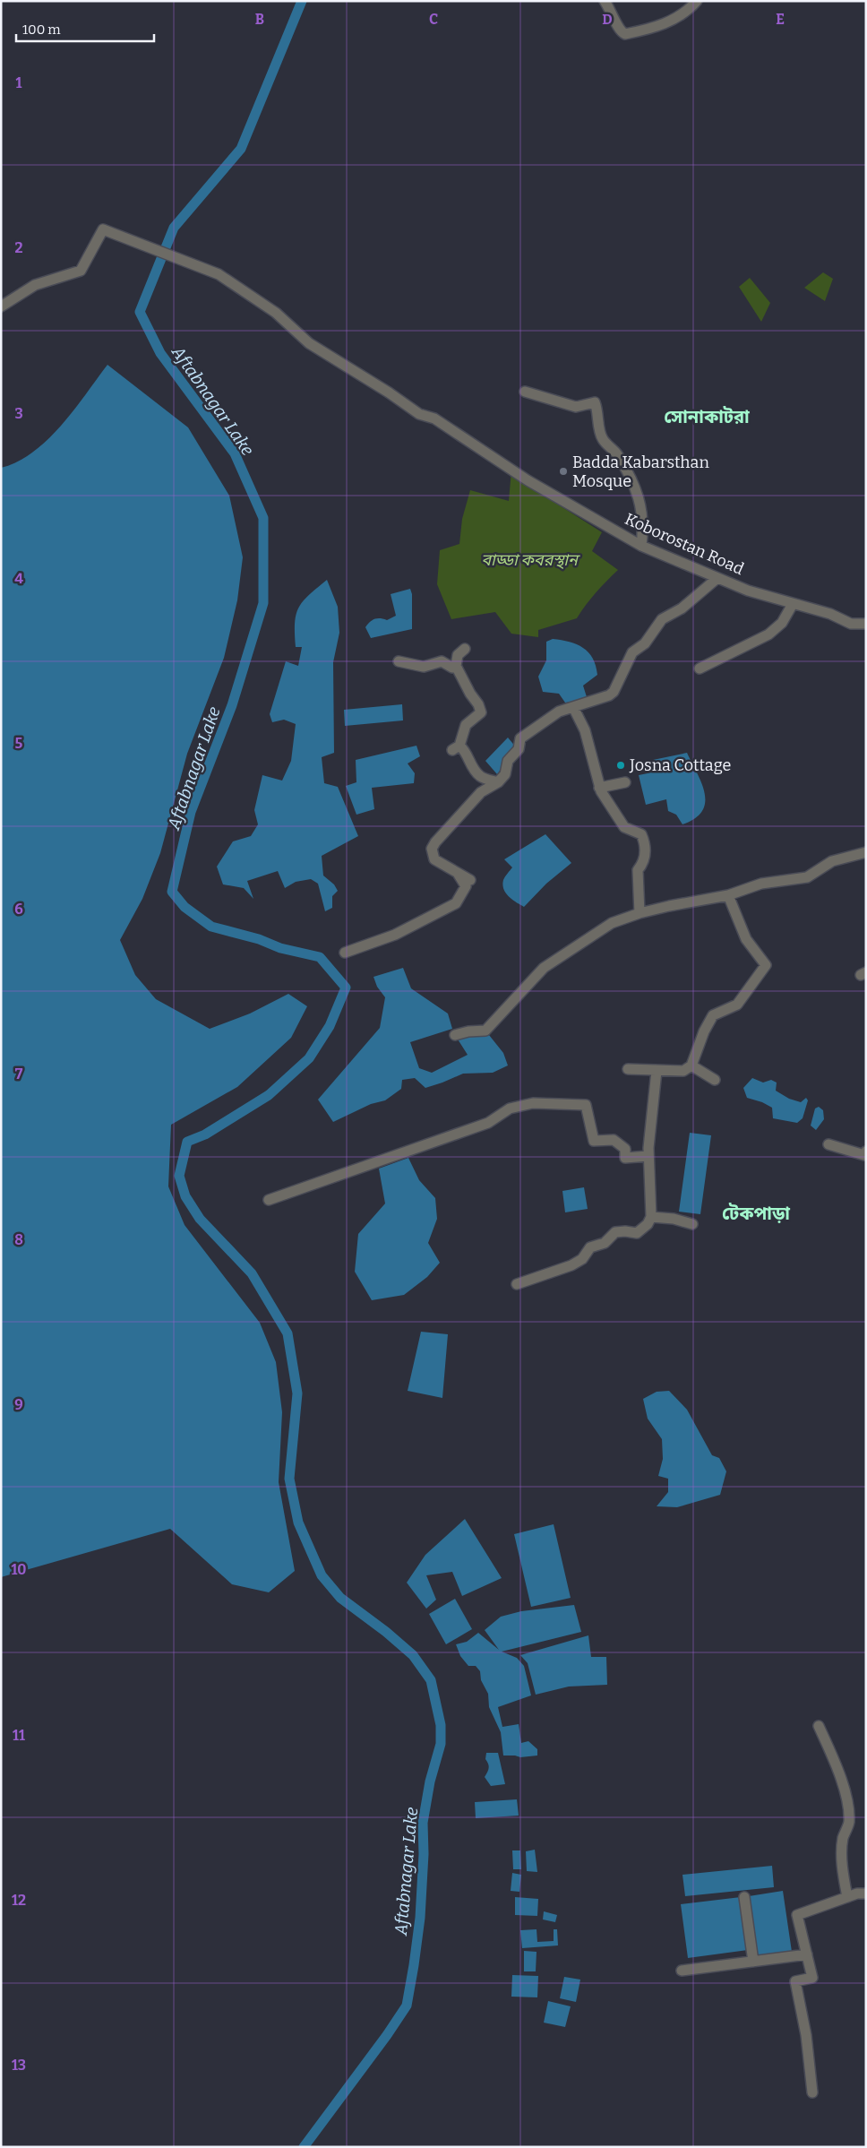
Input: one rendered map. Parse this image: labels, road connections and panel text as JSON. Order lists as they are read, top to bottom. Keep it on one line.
{"streets":{"street":["Koborostan Road"]},"districts":["সোনাকাটরা","টেকপাড়া"],"water":["Aftabnagar Lake"],"parks":["বাড্ডা কবরস্থান"],"places":["Badda Kabarsthan Mosque","Josna Cottage"],"scale_bar":"100 m","grid":{"columns":["B","C","D","E"],"rows":["1","2","3","4","5","6","7","8","9","10","11","12","13"]}}
